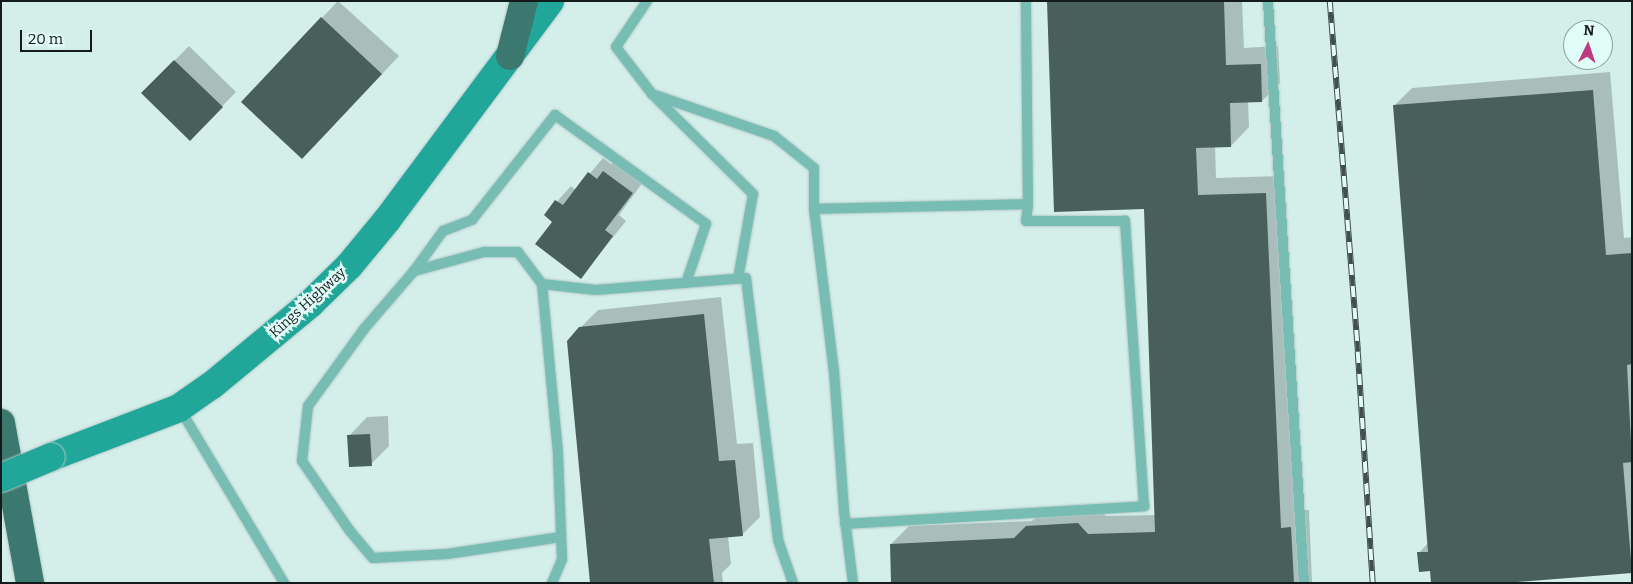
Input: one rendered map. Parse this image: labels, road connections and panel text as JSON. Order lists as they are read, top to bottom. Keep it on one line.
{"streets":{"main road":["Kings Highway"]},"scale_bar":"20 m","north":"top"}
